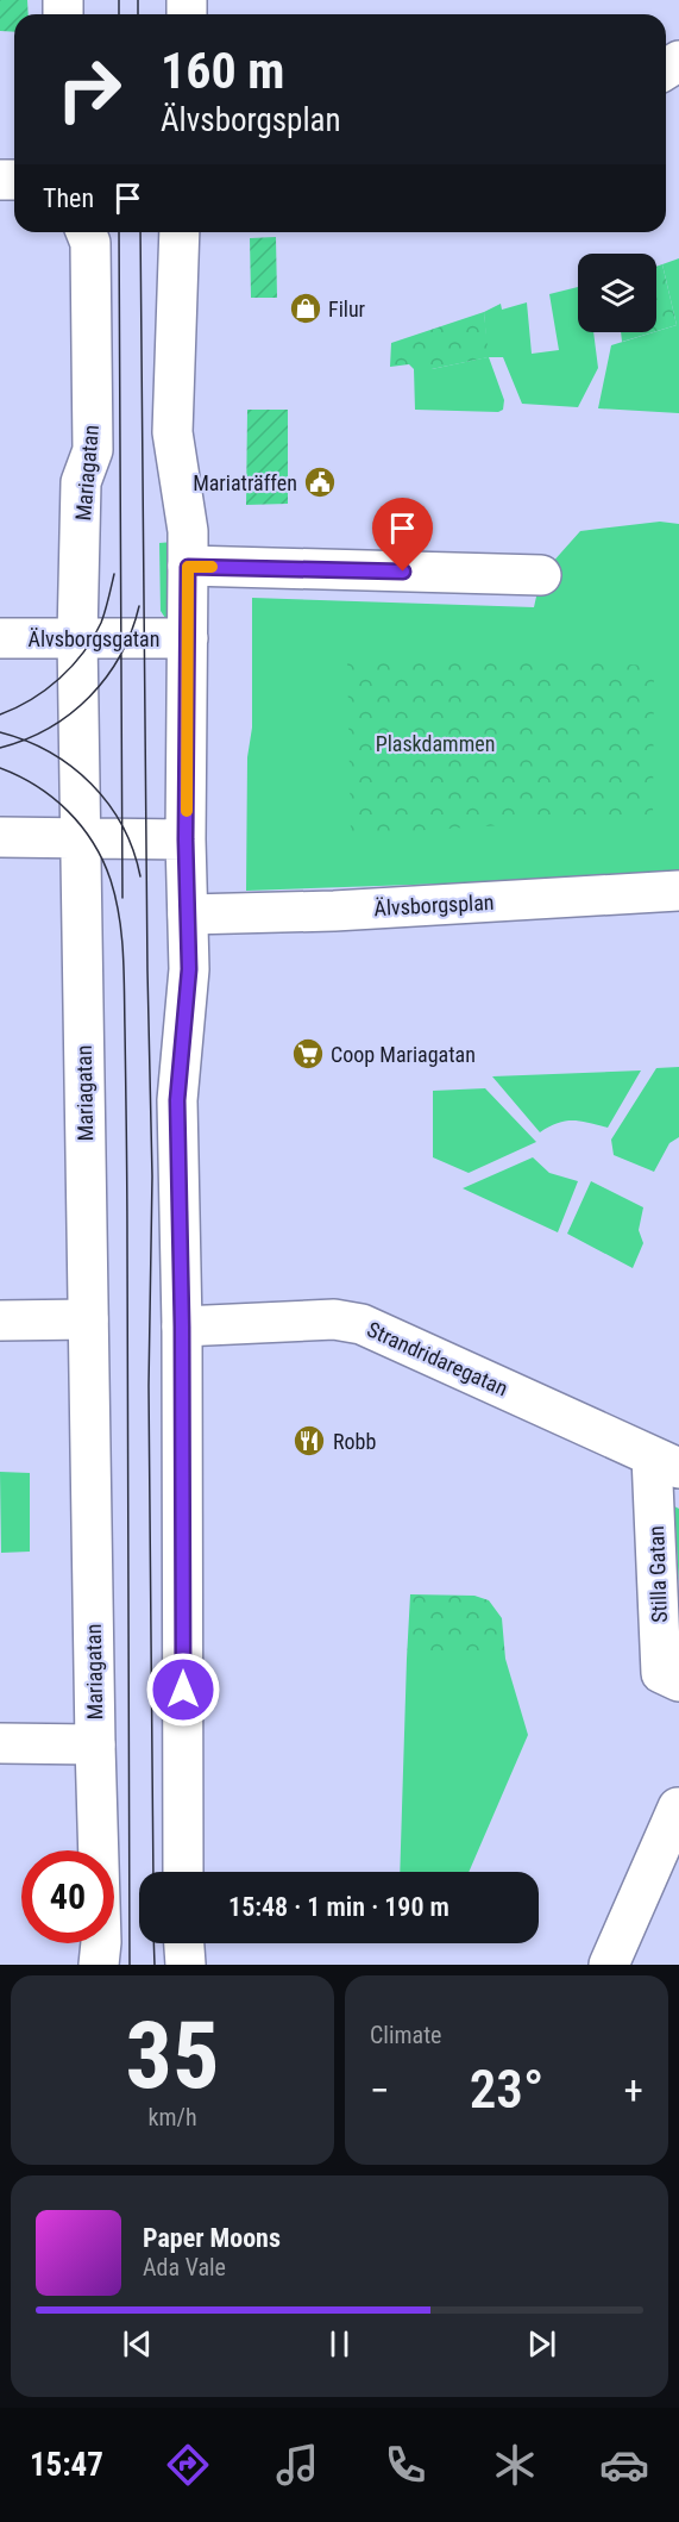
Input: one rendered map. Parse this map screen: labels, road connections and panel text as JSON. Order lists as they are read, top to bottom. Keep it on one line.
{"streets":{"street":["Mariagatan","Älvsborgsgatan","Älvsborgsplan","Strandridaregatan","Stilla Gatan"]},"crossings":[["Mariagatan","Älvsborgsgatan"],["Strandridaregatan","Stilla Gatan"]],"parks":["Plaskdammen"],"places":{"shop":["Filur"],"public building":["Mariaträffen"],"supermarket":["Coop Mariagatan"],"restaurant":["Robb"]},"page":{"turn":["160 m","Älvsborgsplan"],"then":"Then","limit":"40","trip":"15:48 · 1 min · 190 m","tile":[["35","km/h"],"Climate"],"heat":["−","23°","+"],"song":["Paper Moons","Ada Vale"],"tabs":"15:47"}}
